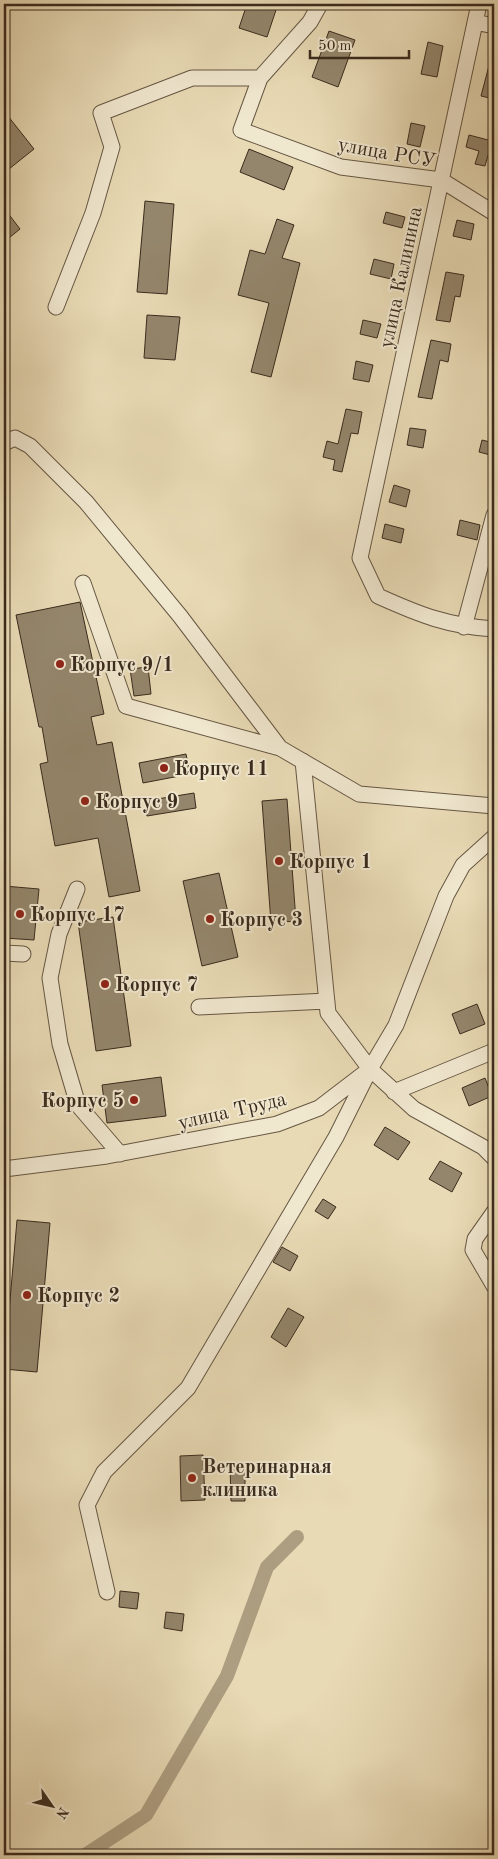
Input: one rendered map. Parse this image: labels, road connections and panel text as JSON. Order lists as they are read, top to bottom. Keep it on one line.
{"streets":{"street":["улица РСУ","улица Калинина","улица Труда"]},"crossings":[["улица РСУ","улица Калинина"]],"places":["Корпус 9/1","Корпус 11","Корпус 9","Корпус 1","Корпус 17","Корпус 3","Корпус 7","Корпус 5","Корпус 2","Ветеринарная клиника"],"scale_bar":"50 m","north":"bottom right"}
